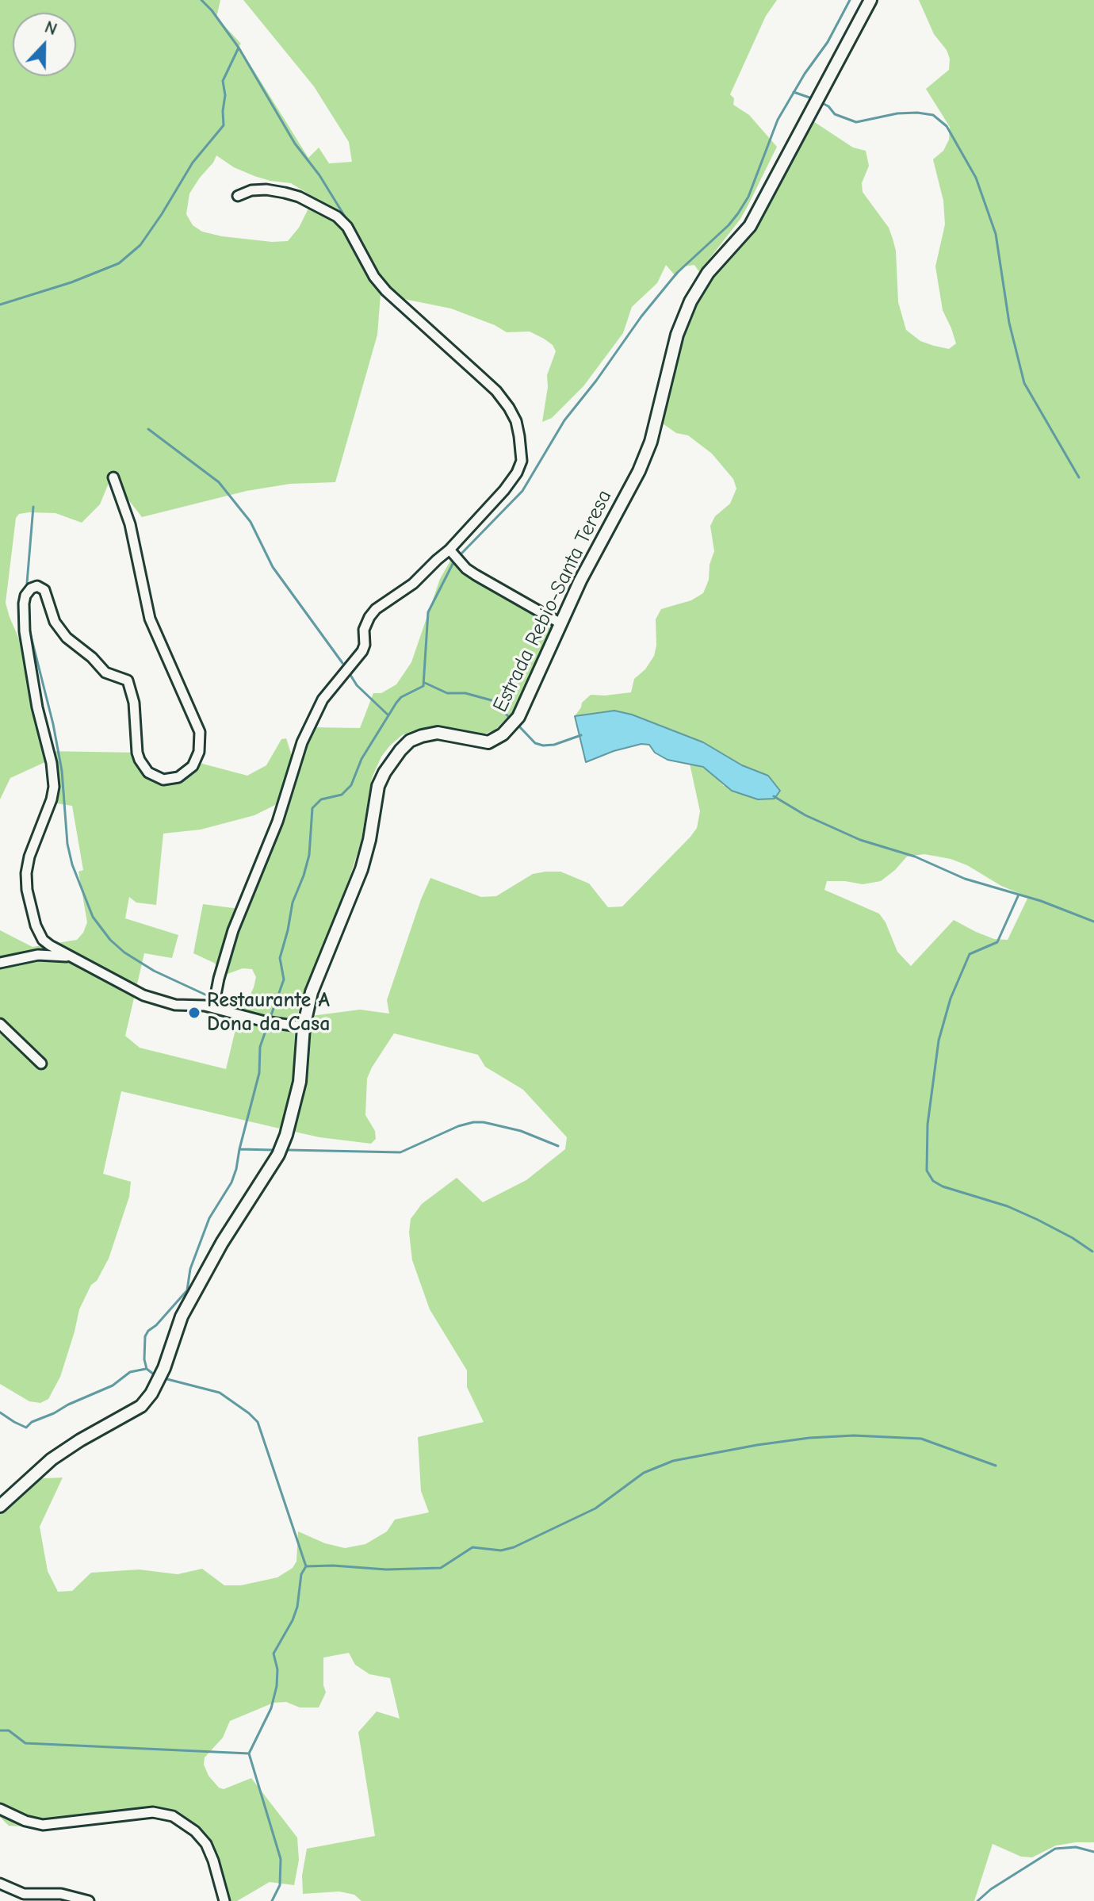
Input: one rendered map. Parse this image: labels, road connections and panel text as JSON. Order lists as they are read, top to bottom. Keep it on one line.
{"streets":{"street":["Estrada Rebio-Santa Teresa"]},"places":["Restaurante A Dona da Casa"],"north":"top"}
